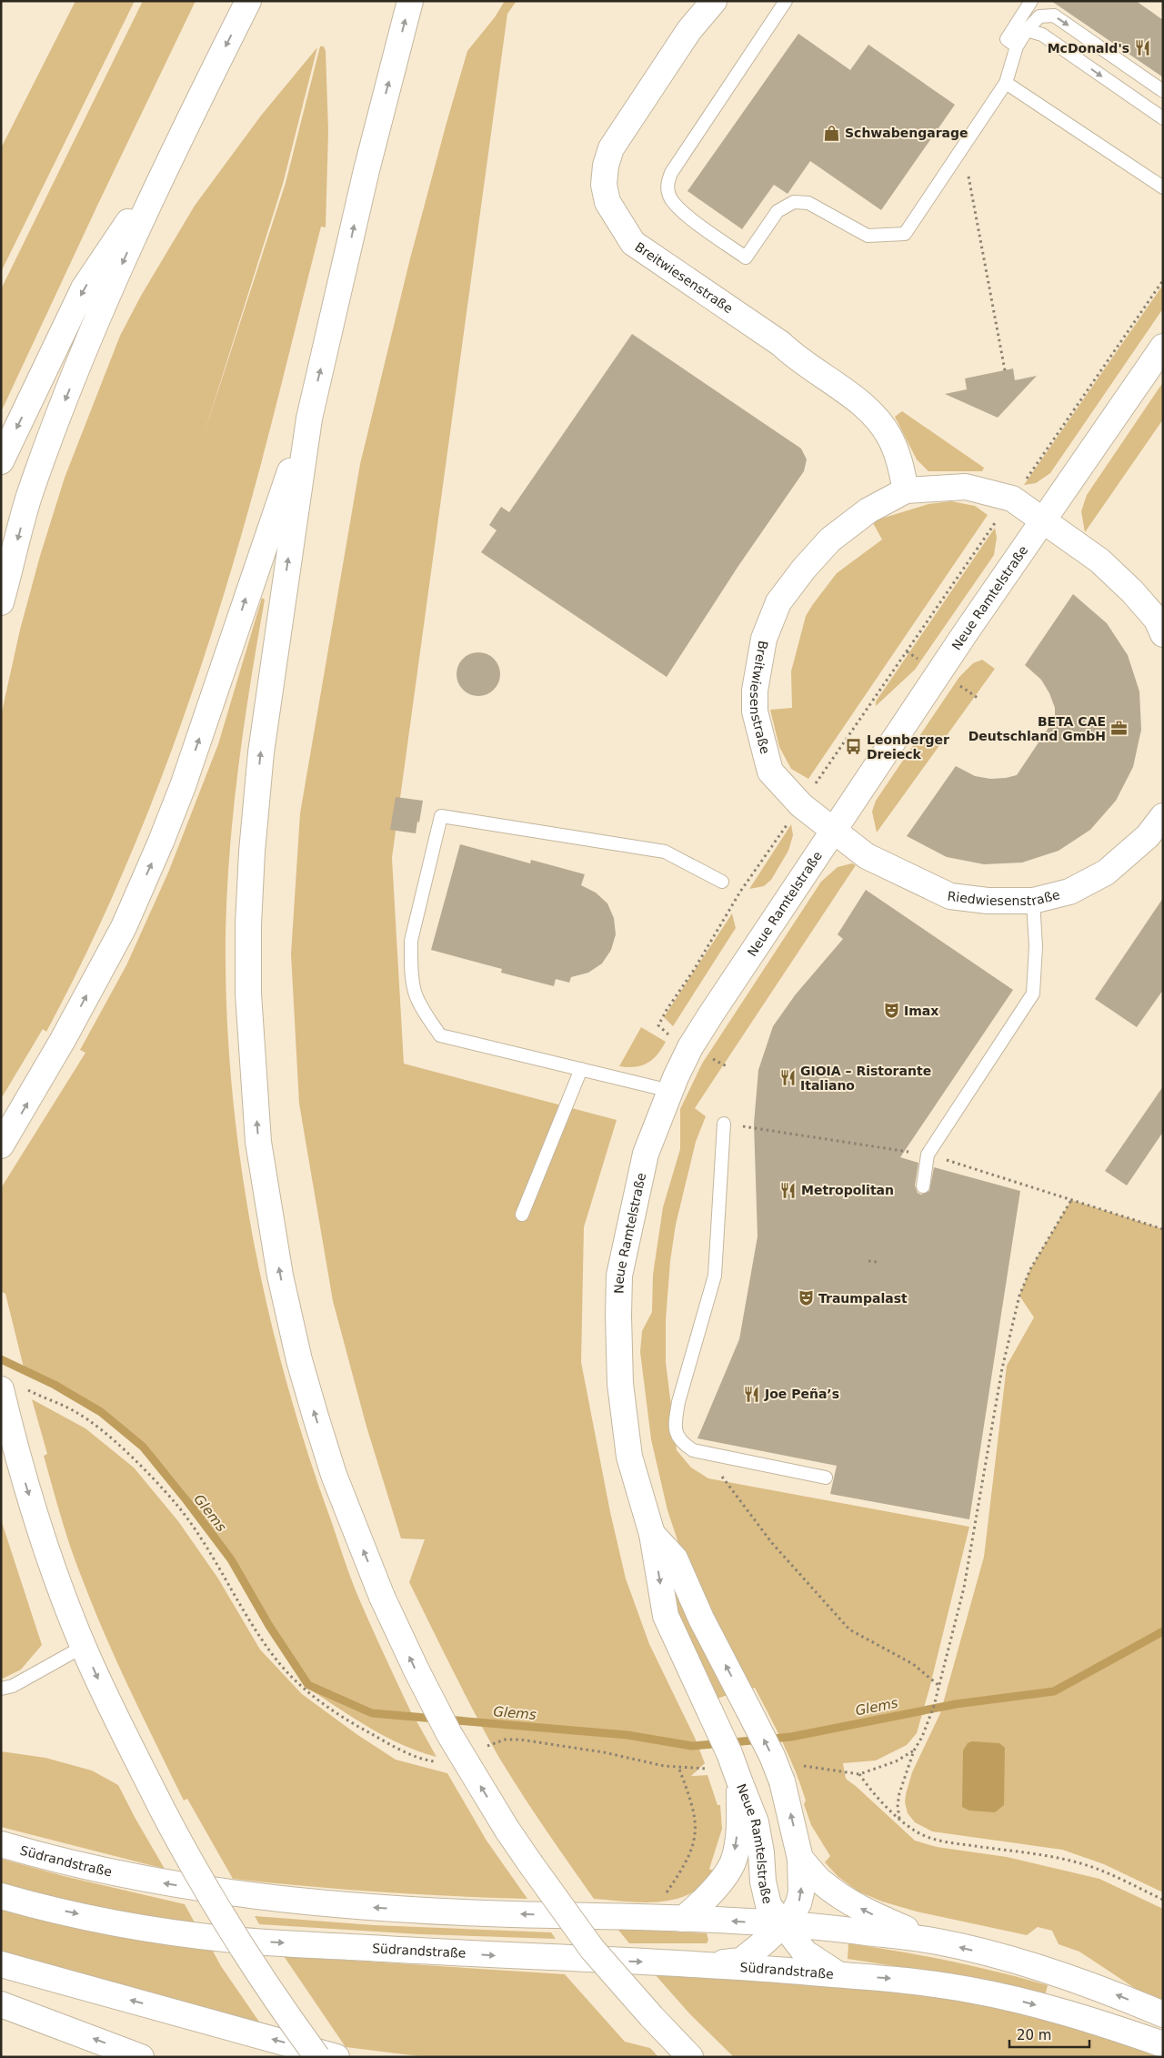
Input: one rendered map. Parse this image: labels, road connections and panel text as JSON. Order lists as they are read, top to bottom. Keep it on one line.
{"streets":{"main road":["Breitwiesenstraße","Neue Ramtelstraße","Riedwiesenstraße","Südrandstraße"]},"crossings":[["Breitwiesenstraße","Neue Ramtelstraße"],["Breitwiesenstraße","Riedwiesenstraße"],["Neue Ramtelstraße","Riedwiesenstraße"],["Neue Ramtelstraße","Südrandstraße"]],"water":["Glems"],"places":{"restaurant":["McDonald's","GIOIA – Ristorante Italiano","Metropolitan","Joe Peña’s"],"shop":["Schwabengarage"],"office":["BETA CAE Deutschland GmbH"],"bus stop":["Leonberger Dreieck"],"theatre":["Imax","Traumpalast"]},"scale_bar":"20 m"}
